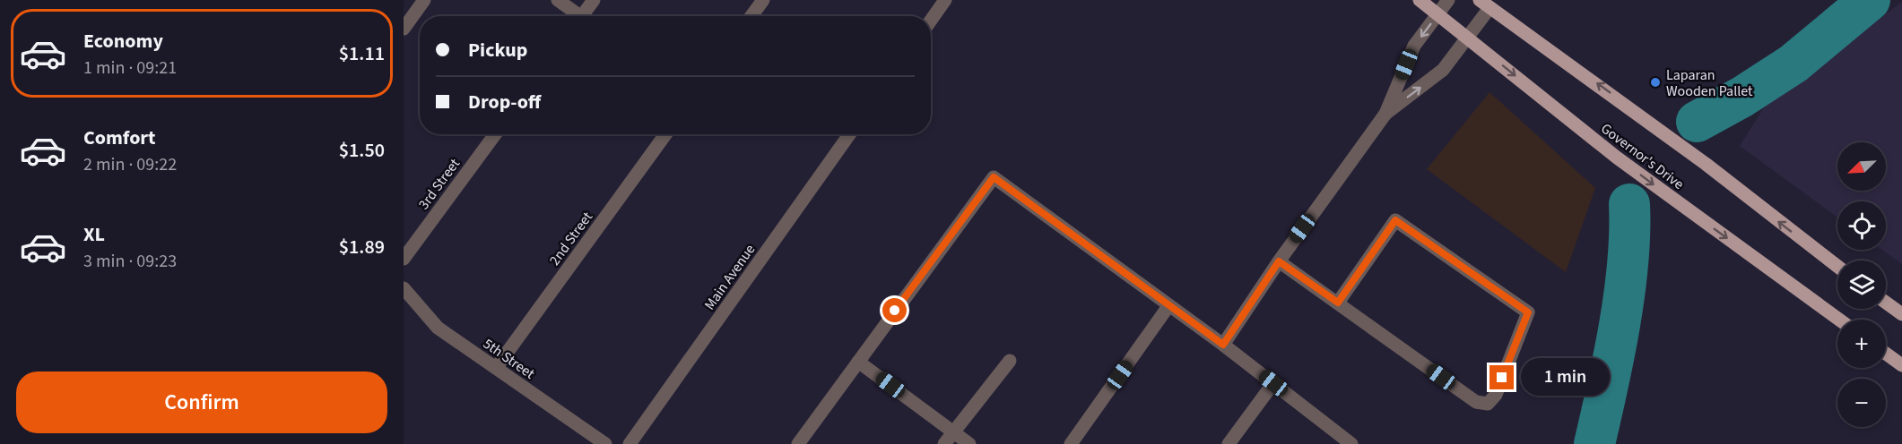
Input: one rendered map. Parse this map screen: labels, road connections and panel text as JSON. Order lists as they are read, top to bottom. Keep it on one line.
{"streets":{"main road":["Governor's Drive"],"street":["3rd Street","2nd Street","Main Avenue","5th Street"]},"crossings":[["2nd Street","5th Street"]],"places":["Laparan Wooden Pallet"],"north":"bottom left","page":{"list":[{"name":"Economy","note":"1 min · 09:21","value":"$1.11"},{"name":"Comfort","note":"2 min · 09:22","value":"$1.50"},{"name":"XL","note":"3 min · 09:23","value":"$1.89"}],"banner":["Pickup","Drop-off"],"map_buttons":["+","−"],"bubble":"1 min","buttons":"Confirm"}}
